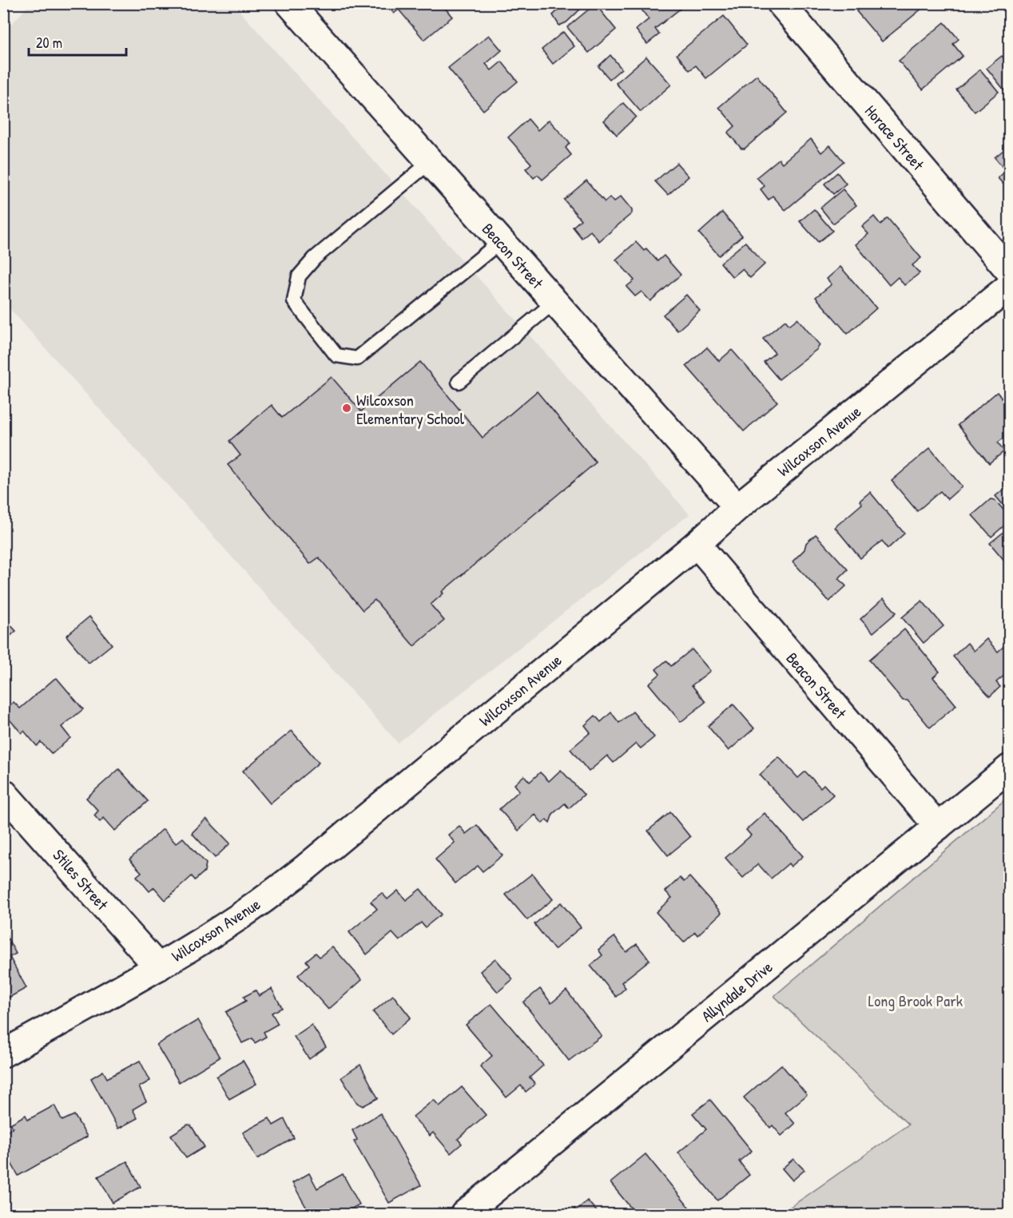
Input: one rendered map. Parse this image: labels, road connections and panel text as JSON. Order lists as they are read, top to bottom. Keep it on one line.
{"streets":{"street":["Horace Street","Beacon Street","Wilcoxson Avenue","Stiles Street","Allyndale Drive"]},"crossings":[["Beacon Street","Wilcoxson Avenue"],["Beacon Street","Allyndale Drive"],["Wilcoxson Avenue","Stiles Street"]],"parks":["Long Brook Park"],"places":["Wilcoxson Elementary School"],"scale_bar":"20 m"}
